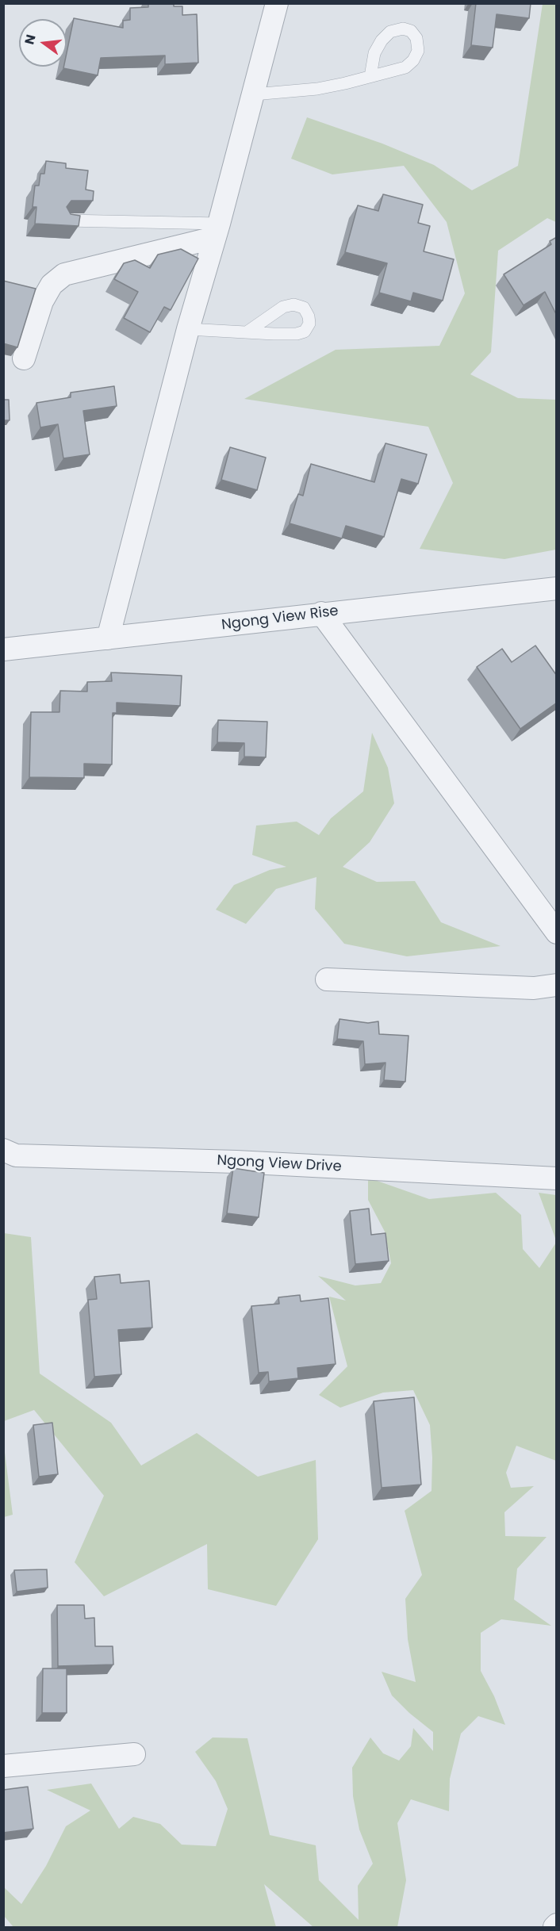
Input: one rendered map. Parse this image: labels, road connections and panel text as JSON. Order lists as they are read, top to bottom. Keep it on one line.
{"streets":{"street":["Ngong View Rise","Ngong View Drive"]},"north":"left"}
